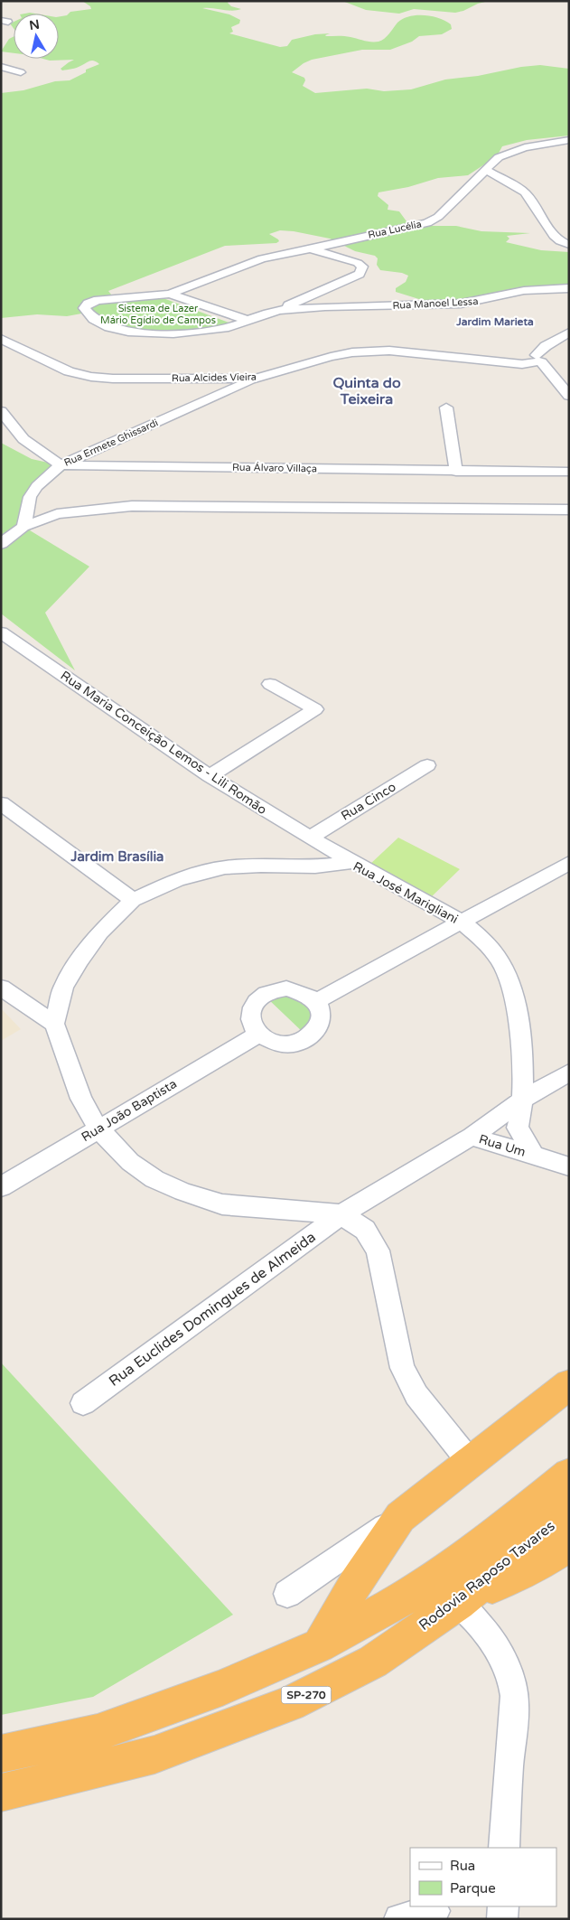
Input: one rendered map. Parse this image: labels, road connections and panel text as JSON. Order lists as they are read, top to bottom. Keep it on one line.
{"streets":{"highway":["Rodovia Raposo Tavares","SP-270"],"street":["Rua Lucélia","Rua Manoel Lessa","Rua Alcides Vieira","Rua Ermete Ghissardi","Rua Álvaro Villaça","Rua Maria Conceição Lemos - Lili Romão","Rua Cinco","Rua José Marigliani","Rua João Baptista","Rua Um","Rua Euclides Domingues de Almeida"]},"crossings":[["Rua Lucélia","Rua Manoel Lessa"],["Rua Alcides Vieira","Rua Ermete Ghissardi"],["Rua Ermete Ghissardi","Rua Álvaro Villaça"],["Rua Maria Conceição Lemos - Lili Romão","Rua Cinco"],["Rua Maria Conceição Lemos - Lili Romão","Rua José Marigliani"],["Rua José Marigliani","Rua Um"],["Rua José Marigliani","Rua Euclides Domingues de Almeida"],["Rua Um","Rua Euclides Domingues de Almeida"]],"districts":["Jardim Marieta","Quinta do Teixeira","Jardim Brasília"],"parks":["Sistema de Lazer Mário Egídio de Campos"],"legend":["Rua","Parque"],"north":"top"}
